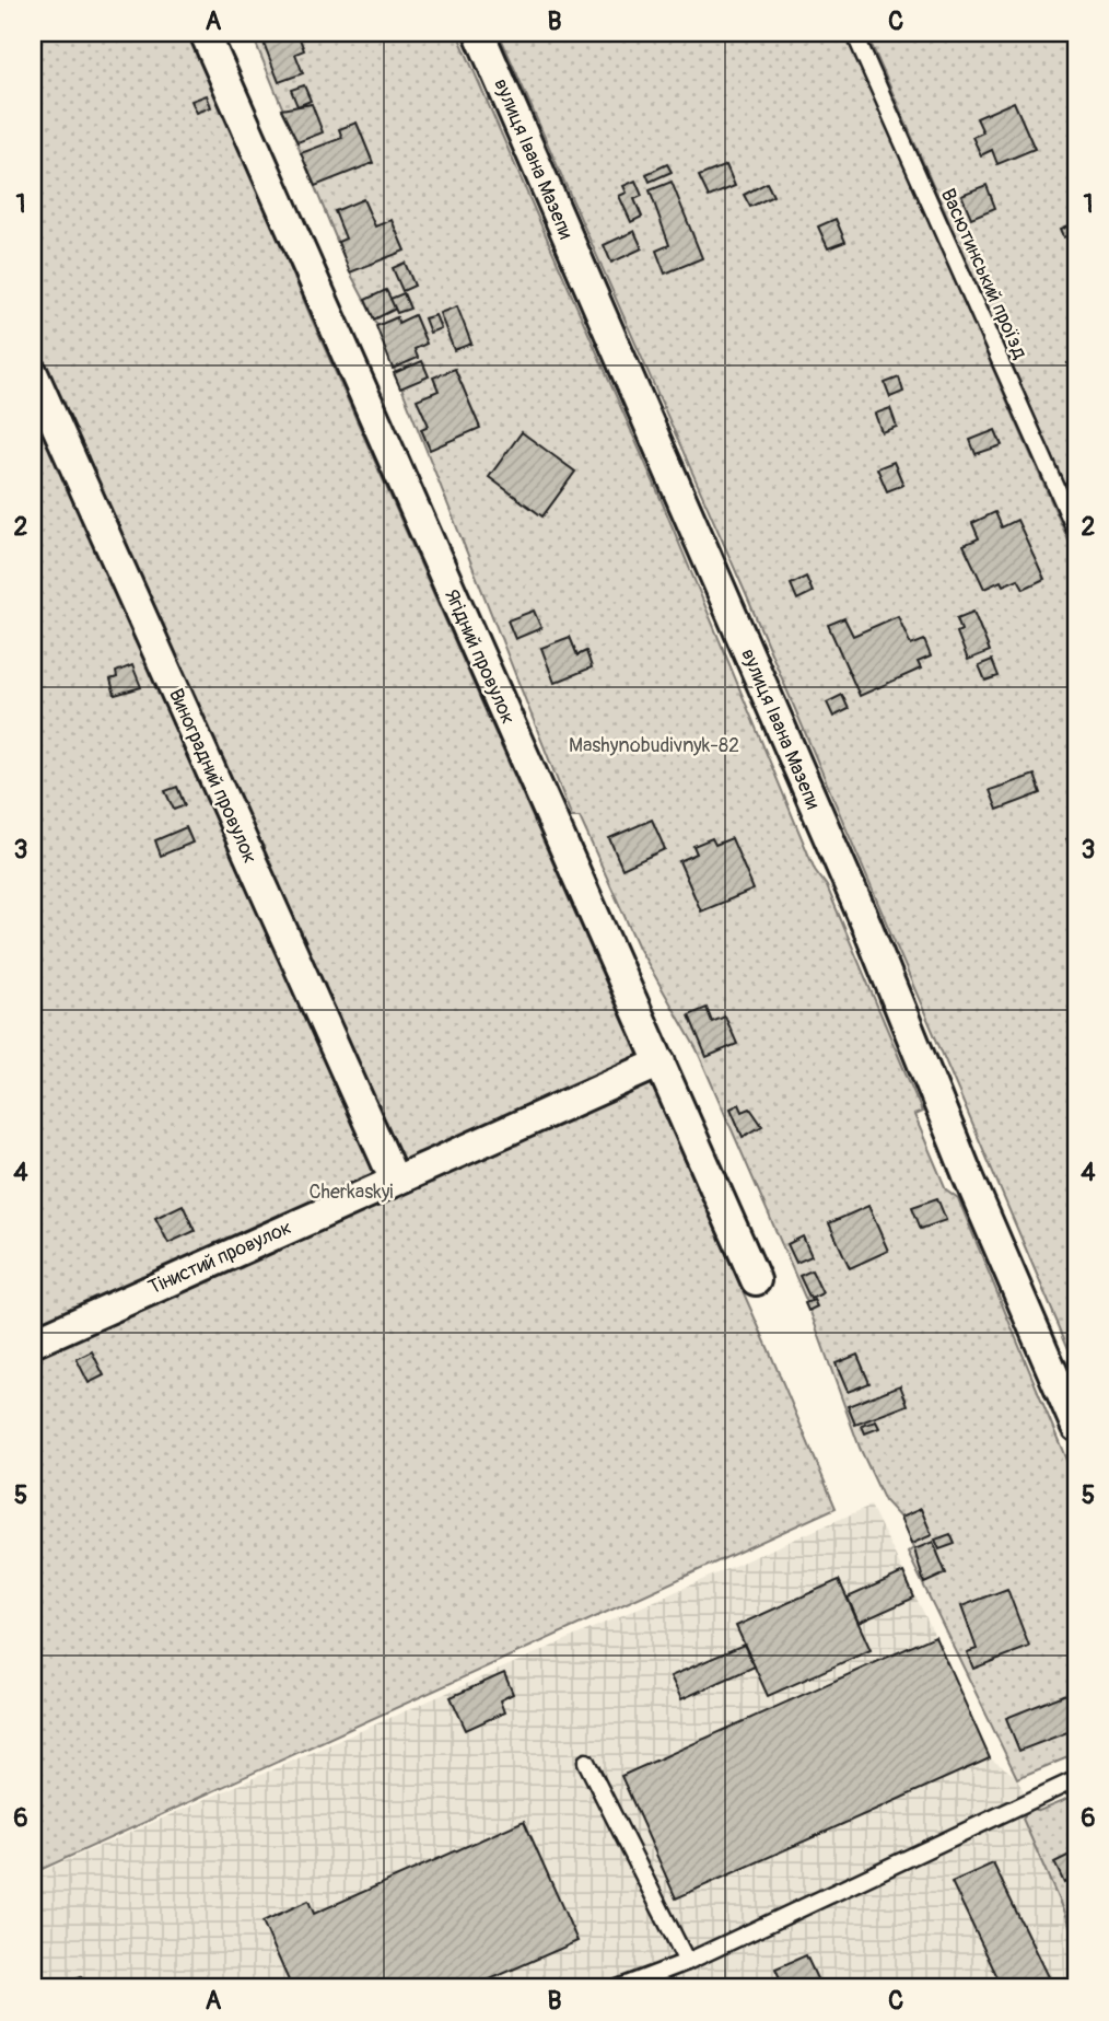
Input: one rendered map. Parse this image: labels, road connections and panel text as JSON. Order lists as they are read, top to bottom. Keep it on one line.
{"streets":{"street":["вулиця Івана Мазепи","Ягідний провулок","Виноградний провулок","Тінистий провулок"],"lane":["Васютинський проїзд"]},"crossings":[["Ягідний провулок","Тінистий провулок"],["Виноградний провулок","Тінистий провулок"]],"parks":["Mashynobudivnyk-82","Cherkaskyi"],"grid":{"columns":["A","B","C"],"rows":["1","2","3","4","5","6"]}}
